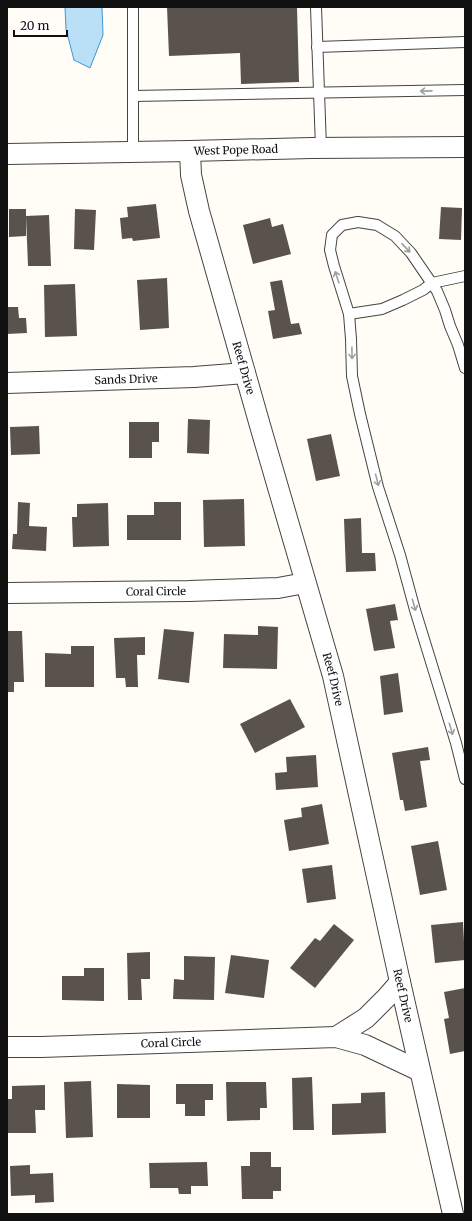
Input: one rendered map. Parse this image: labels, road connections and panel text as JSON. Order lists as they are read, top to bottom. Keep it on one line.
{"streets":{"street":["West Pope Road","Reef Drive","Sands Drive","Coral Circle"]},"crossings":[["West Pope Road","Reef Drive"],["Reef Drive","Sands Drive"],["Reef Drive","Coral Circle"]],"scale_bar":"20 m"}
